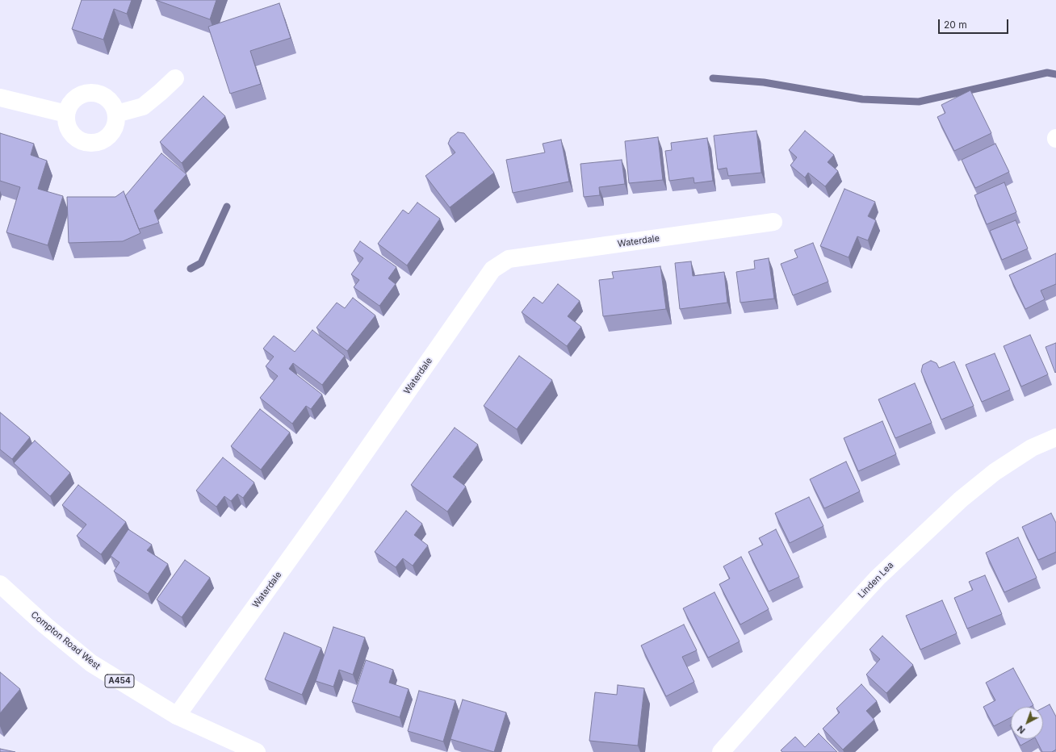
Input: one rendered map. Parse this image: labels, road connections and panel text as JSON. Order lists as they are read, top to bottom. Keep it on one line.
{"streets":{"main road":["Waterdale","Linden Lea","Compton Road West","A454"]},"crossings":[["Waterdale","Compton Road West"]],"scale_bar":"20 m","north":"bottom left"}
